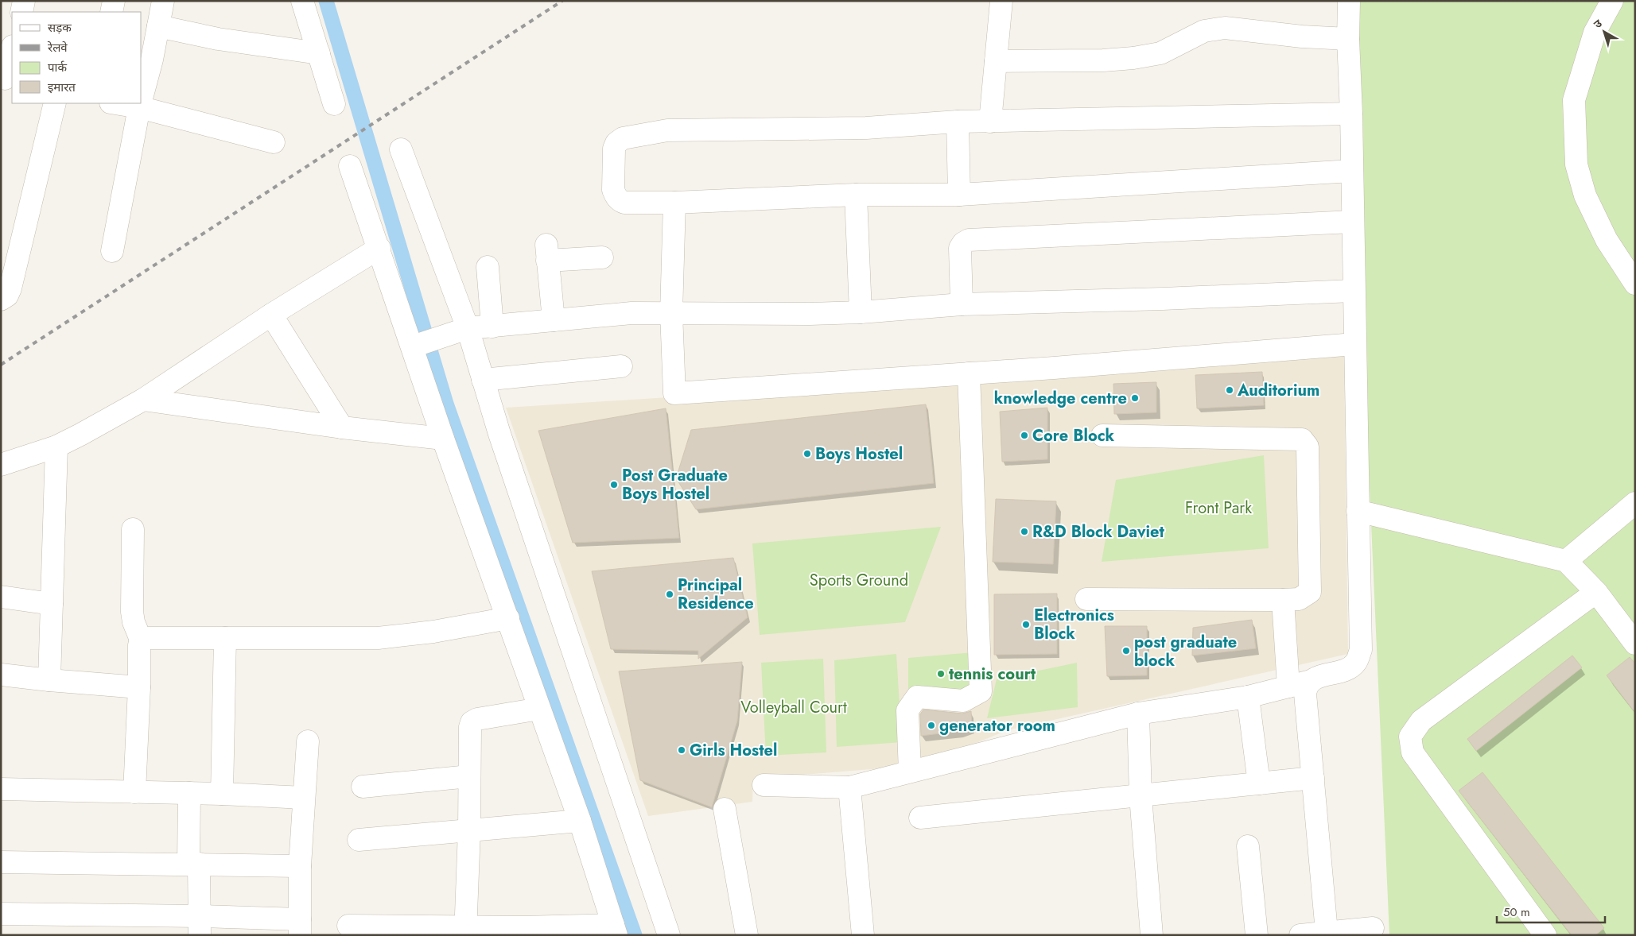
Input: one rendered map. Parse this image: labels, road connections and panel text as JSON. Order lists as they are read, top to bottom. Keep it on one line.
{"parks":["Front Park","Sports Ground","Volleyball Court"],"places":["Auditorium","knowledge centre","Core Block","Boys Hostel","Post Graduate Boys Hostel","R&D Block Daviet","Principal Residence","Electronics Block","post graduate block","tennis court","generator room","Girls Hostel"],"legend":["सड़क","रेलवे","पार्क","इमारत"],"scale_bar":"50 m","north":"top left"}
